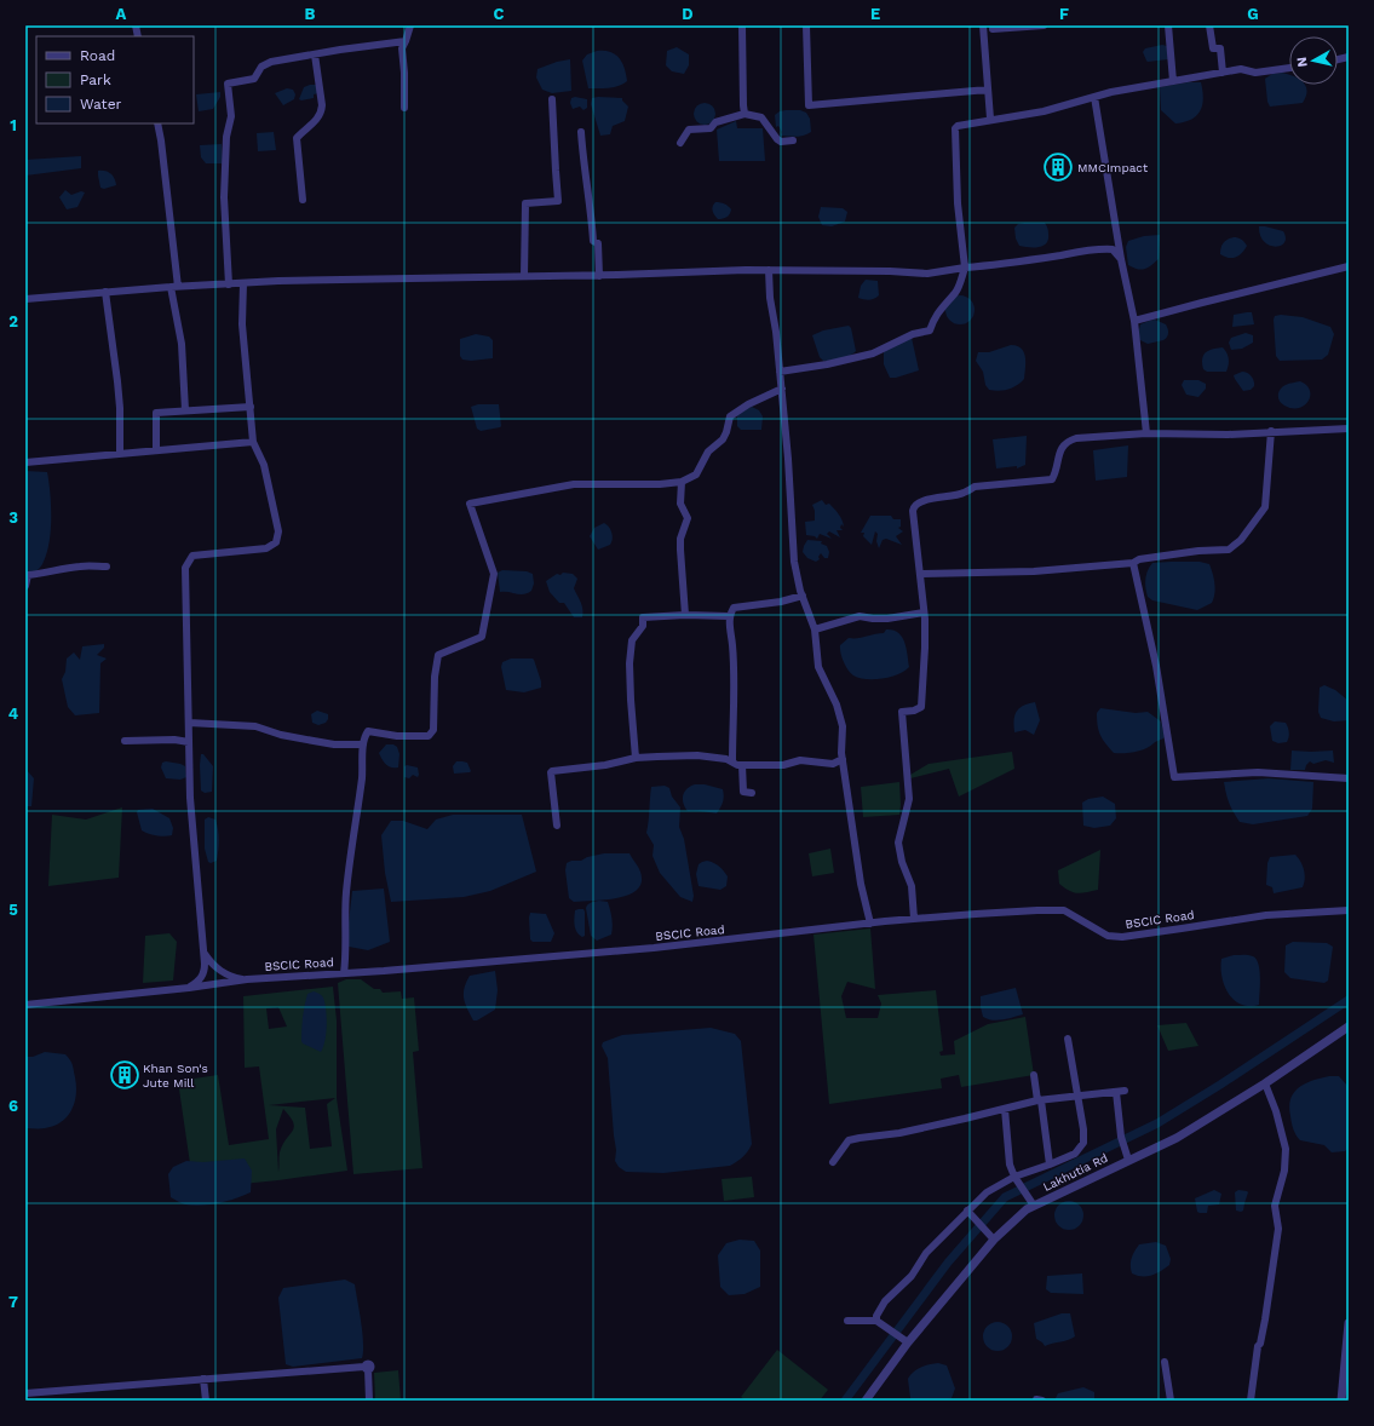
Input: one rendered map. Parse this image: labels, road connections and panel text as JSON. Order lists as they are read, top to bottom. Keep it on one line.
{"streets":{"street":["BSCIC Road","Lakhutia Rd"]},"places":{"building":["MMCImpact","Khan Son's Jute Mill"]},"legend":["Road","Park","Water"],"north":"left","grid":{"columns":["A","B","C","D","E","F","G"],"rows":["1","2","3","4","5","6","7"]}}
